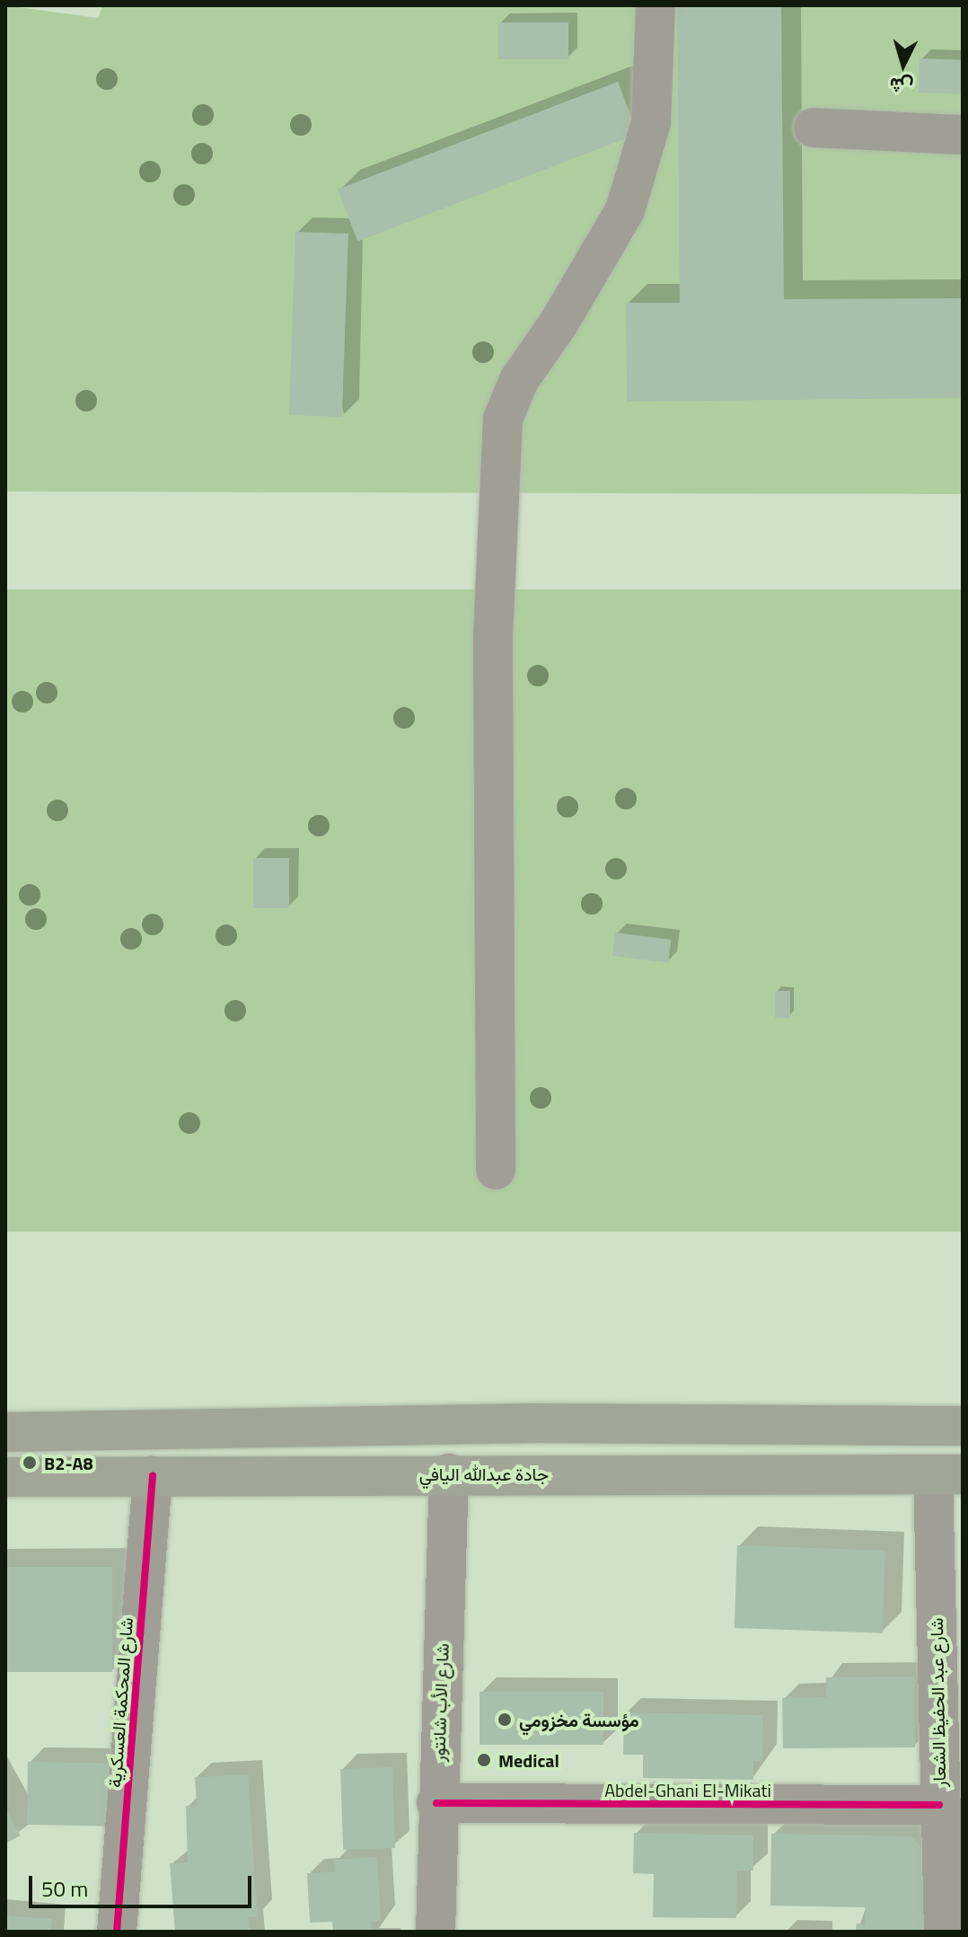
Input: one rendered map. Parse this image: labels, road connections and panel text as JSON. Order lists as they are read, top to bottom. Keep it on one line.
{"streets":{"highway":["جادة عبدالله اليافي"],"street":["شارع المحكمة العسكرية","شارع الأب شانتور","شارع عبد الحفيظ الشعار","Abdel-Ghani El-Mikati"]},"crossings":[["جادة عبدالله اليافي","شارع المحكمة العسكرية"],["جادة عبدالله اليافي","شارع الأب شانتور"],["جادة عبدالله اليافي","شارع عبد الحفيظ الشعار"],["شارع الأب شانتور","Abdel-Ghani El-Mikati"],["شارع عبد الحفيظ الشعار","Abdel-Ghani El-Mikati"]],"places":["B2-A8","مؤسسة مخزومي","Medical"],"scale_bar":"50 m","north":"bottom"}
